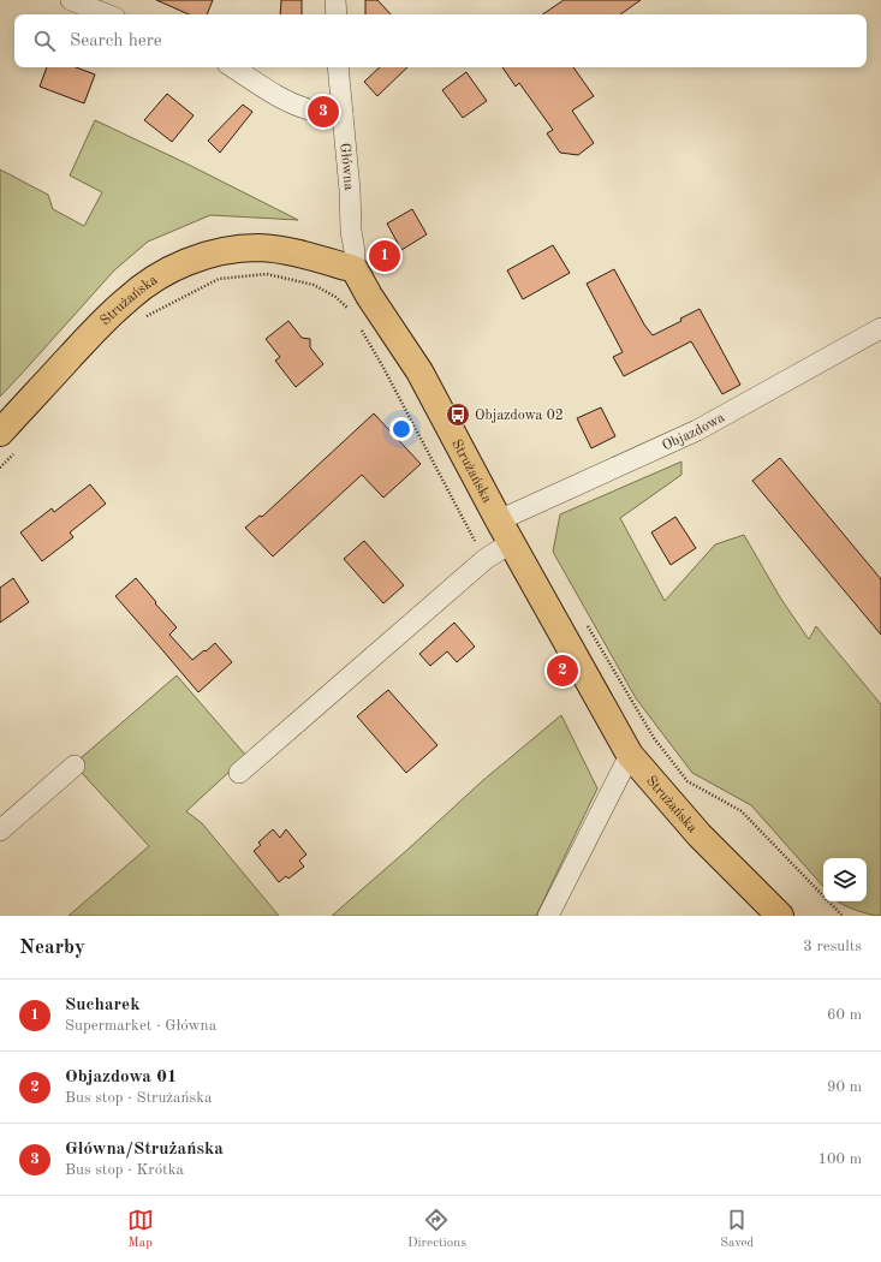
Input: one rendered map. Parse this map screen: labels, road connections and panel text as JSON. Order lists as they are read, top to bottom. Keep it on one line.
{"streets":{"main road":["Strużańska"],"street":["Główna","Objazdowa"]},"crossings":[["Główna","Strużańska"],["Strużańska","Objazdowa"]],"places":{"bus stop":["Objazdowa 02"]},"page":{"search":"Search here","pins":["3","1","2"],"heading":["Nearby","3 results"],"list":[{"mark":"1","name":"Sucharek","note":"Supermarket · Główna","value":"60 m"},{"mark":"2","name":"Objazdowa 01","note":"Bus stop · Strużańska","value":"90 m"},{"mark":"3","name":"Główna/Strużańska","note":"Bus stop · Krótka","value":"100 m"}],"nav":["Map","Directions","Saved"]}}
